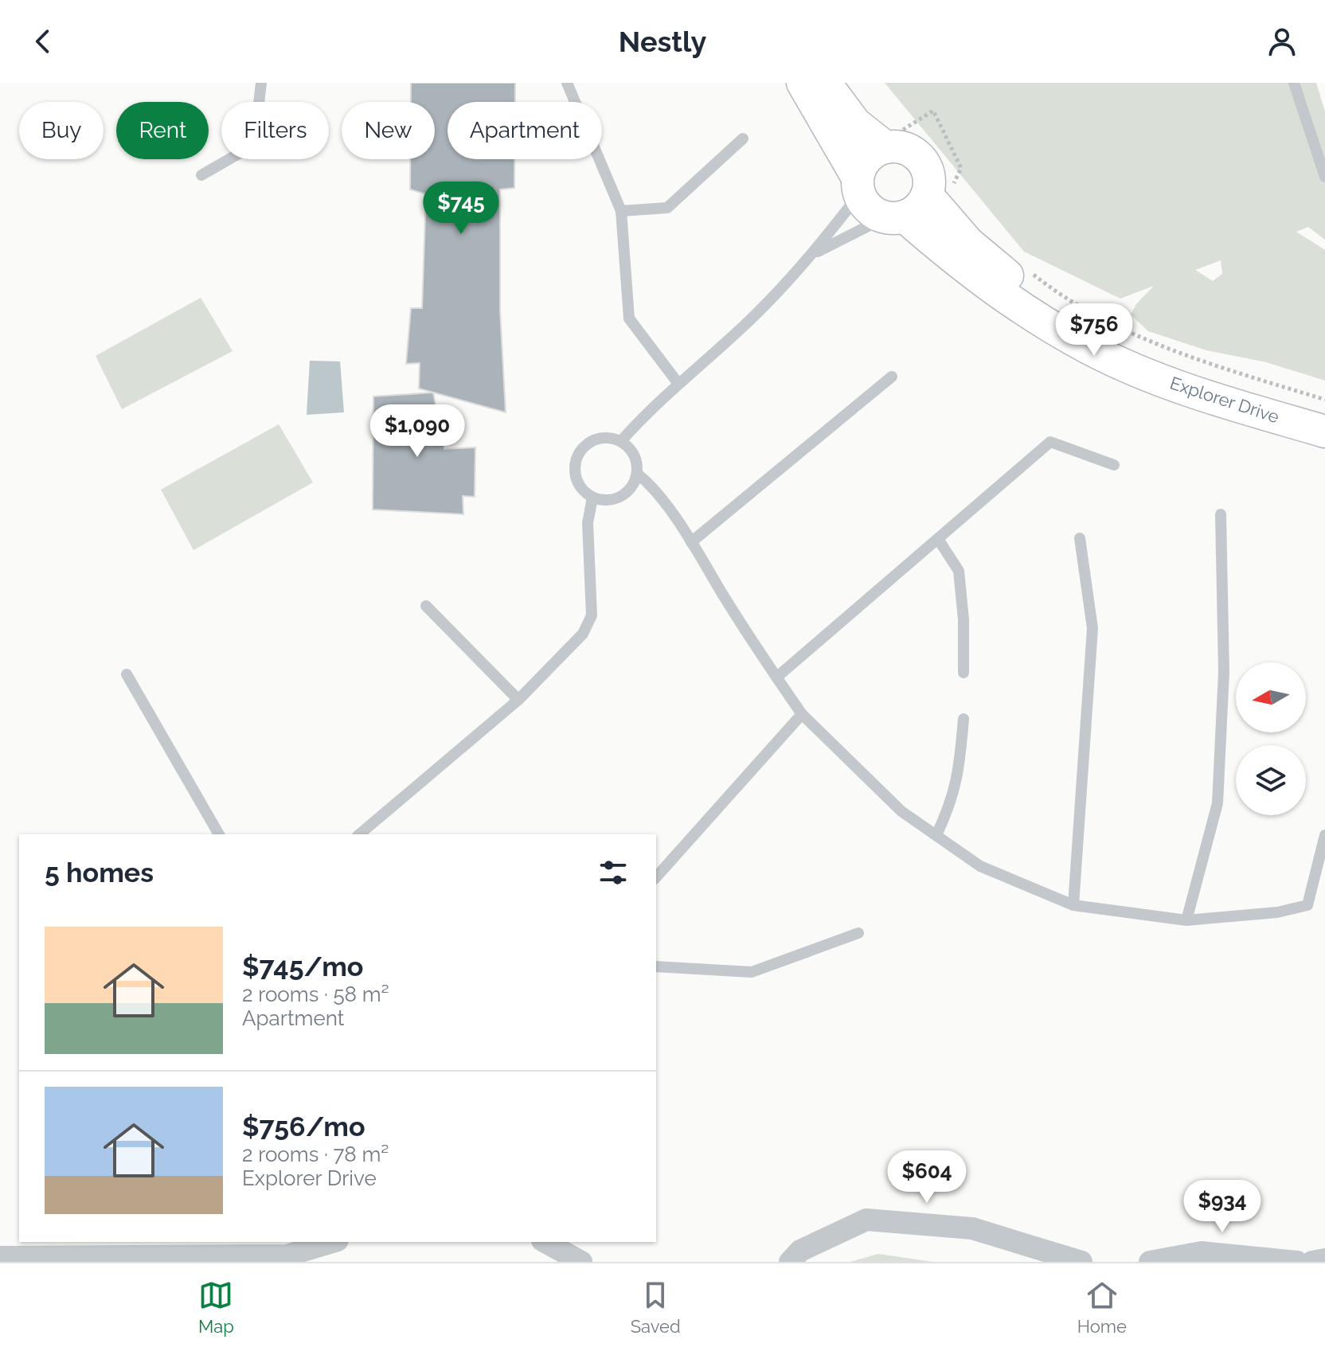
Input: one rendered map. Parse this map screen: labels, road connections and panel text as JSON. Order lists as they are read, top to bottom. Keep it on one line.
{"streets":{"street":["Explorer Drive"]},"north":"left","page":{"header":"Nestly","chip":["Buy","Rent","Filters","New","Apartment"],"price":["$745","$756","$1,090","$604","$934"],"heading":"5 homes","list":[{"name":"$745/mo","note":"2 rooms · 58 m² · Apartment"},{"name":"$756/mo","note":"2 rooms · 78 m² · Explorer Drive"}],"tabs":["Map","Saved","Home"]}}
